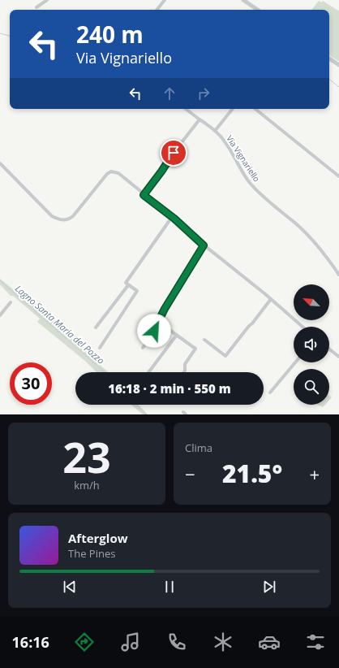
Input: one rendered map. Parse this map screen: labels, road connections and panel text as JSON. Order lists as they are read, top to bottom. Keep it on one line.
{"streets":{"street":["Via Vignariello"]},"water":["Lagno Santa Maria del Pozzo"],"north":"top left","page":{"turn":["240 m","Via Vignariello"],"limit":"30","trip":"16:18 · 2 min · 550 m","tile":[["23","km/h"],"Clima"],"heat":["−","21.5°","+"],"song":["Afterglow","The Pines"],"tabs":"16:16"}}
